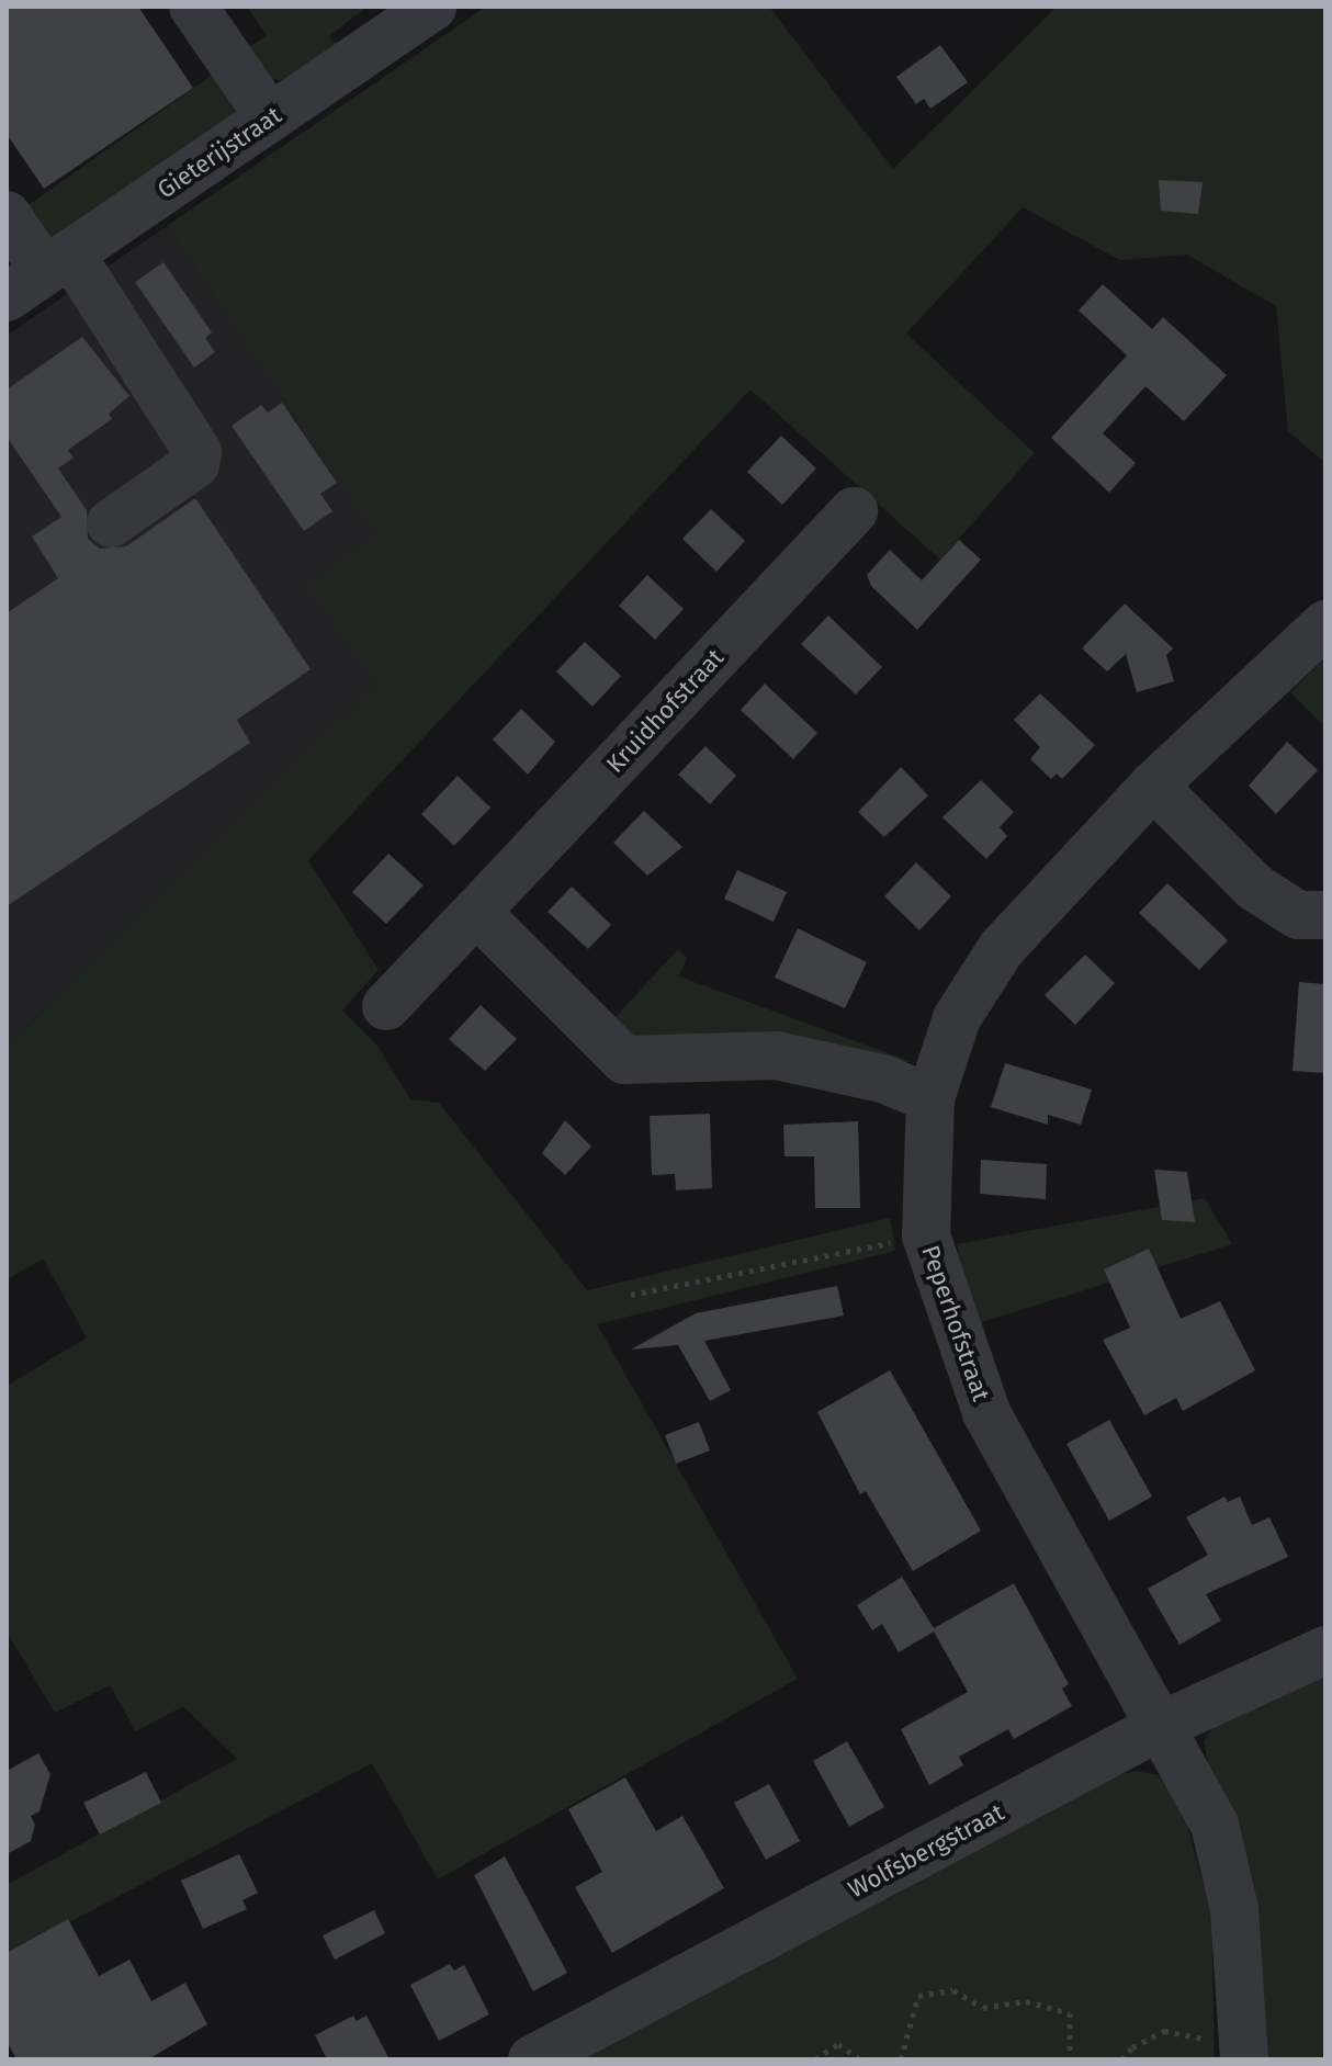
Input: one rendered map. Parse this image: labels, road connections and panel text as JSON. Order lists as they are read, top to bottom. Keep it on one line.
{"streets":{"street":["Gieterijstraat","Kruidhofstraat","Peperhofstraat","Wolfsbergstraat"]},"crossings":[["Peperhofstraat","Wolfsbergstraat"]]}
